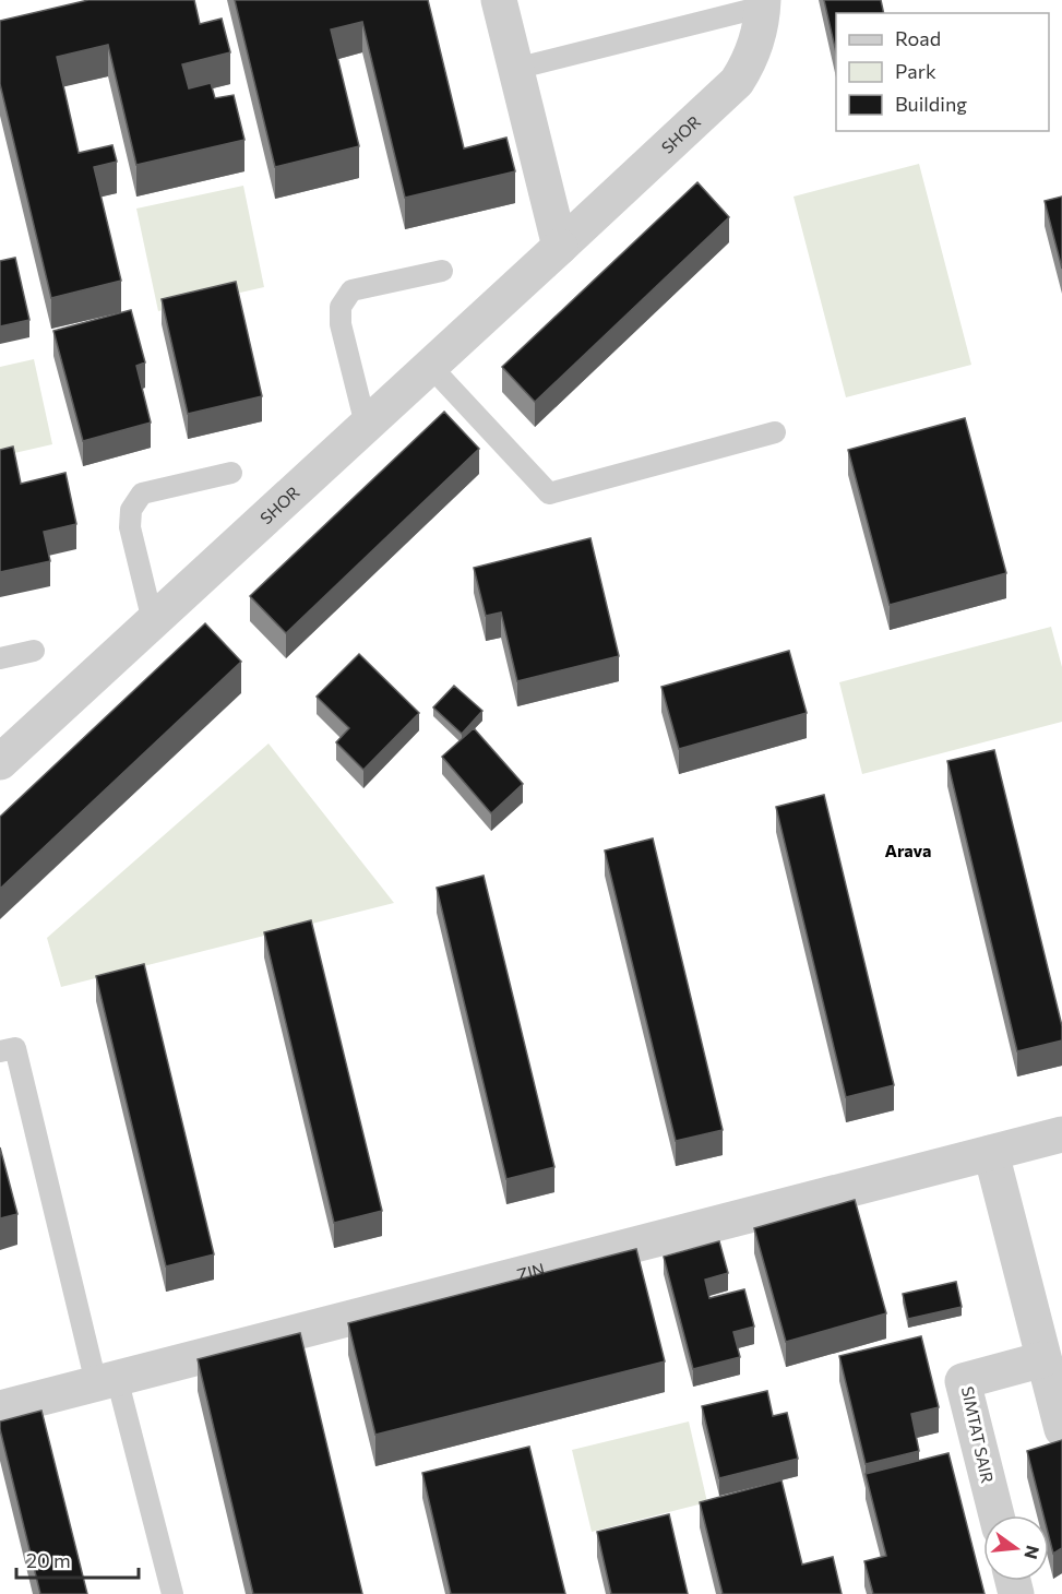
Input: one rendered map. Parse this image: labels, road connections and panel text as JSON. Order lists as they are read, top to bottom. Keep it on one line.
{"streets":{"street":["SHOR","ZIN","SIMTAT SAIR"]},"districts":["Arava"],"legend":["Road","Park","Building"],"scale_bar":"20 m","north":"right"}
